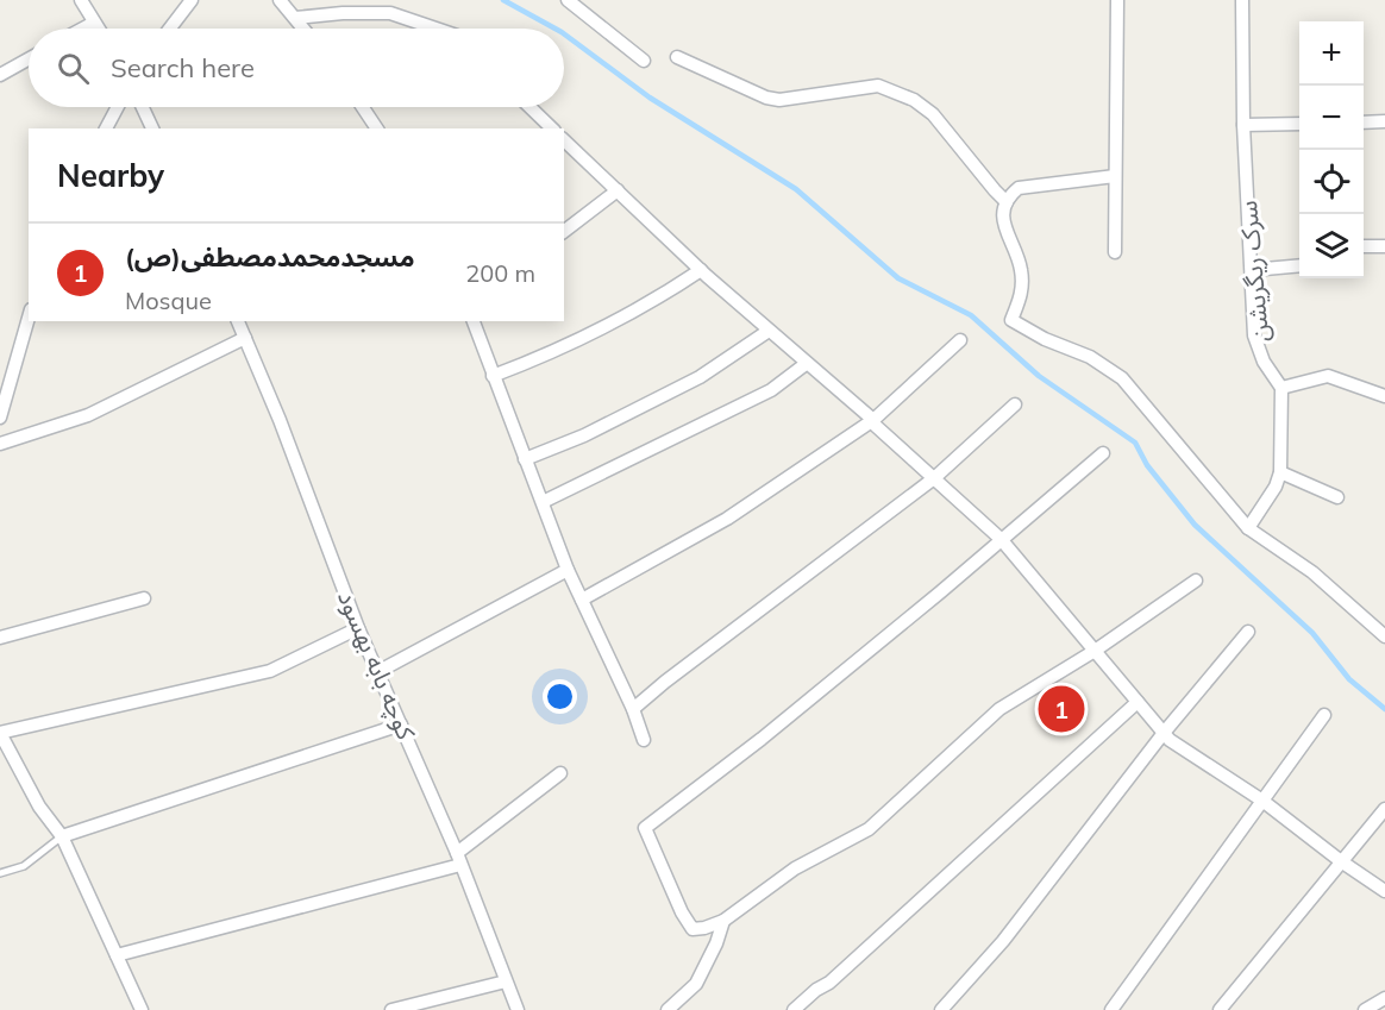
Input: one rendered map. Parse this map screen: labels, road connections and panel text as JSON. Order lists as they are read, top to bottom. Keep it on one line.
{"streets":{"street":["سرک ریگریشن","کوچه بابه بهسود"]},"page":{"map_buttons":["+","−"],"search":"Search here","heading":"Nearby","list":[{"mark":"1","name":"مسجدمحمدمصطفی(ص)","note":"Mosque","value":"200 m"}],"pins":"1"}}
